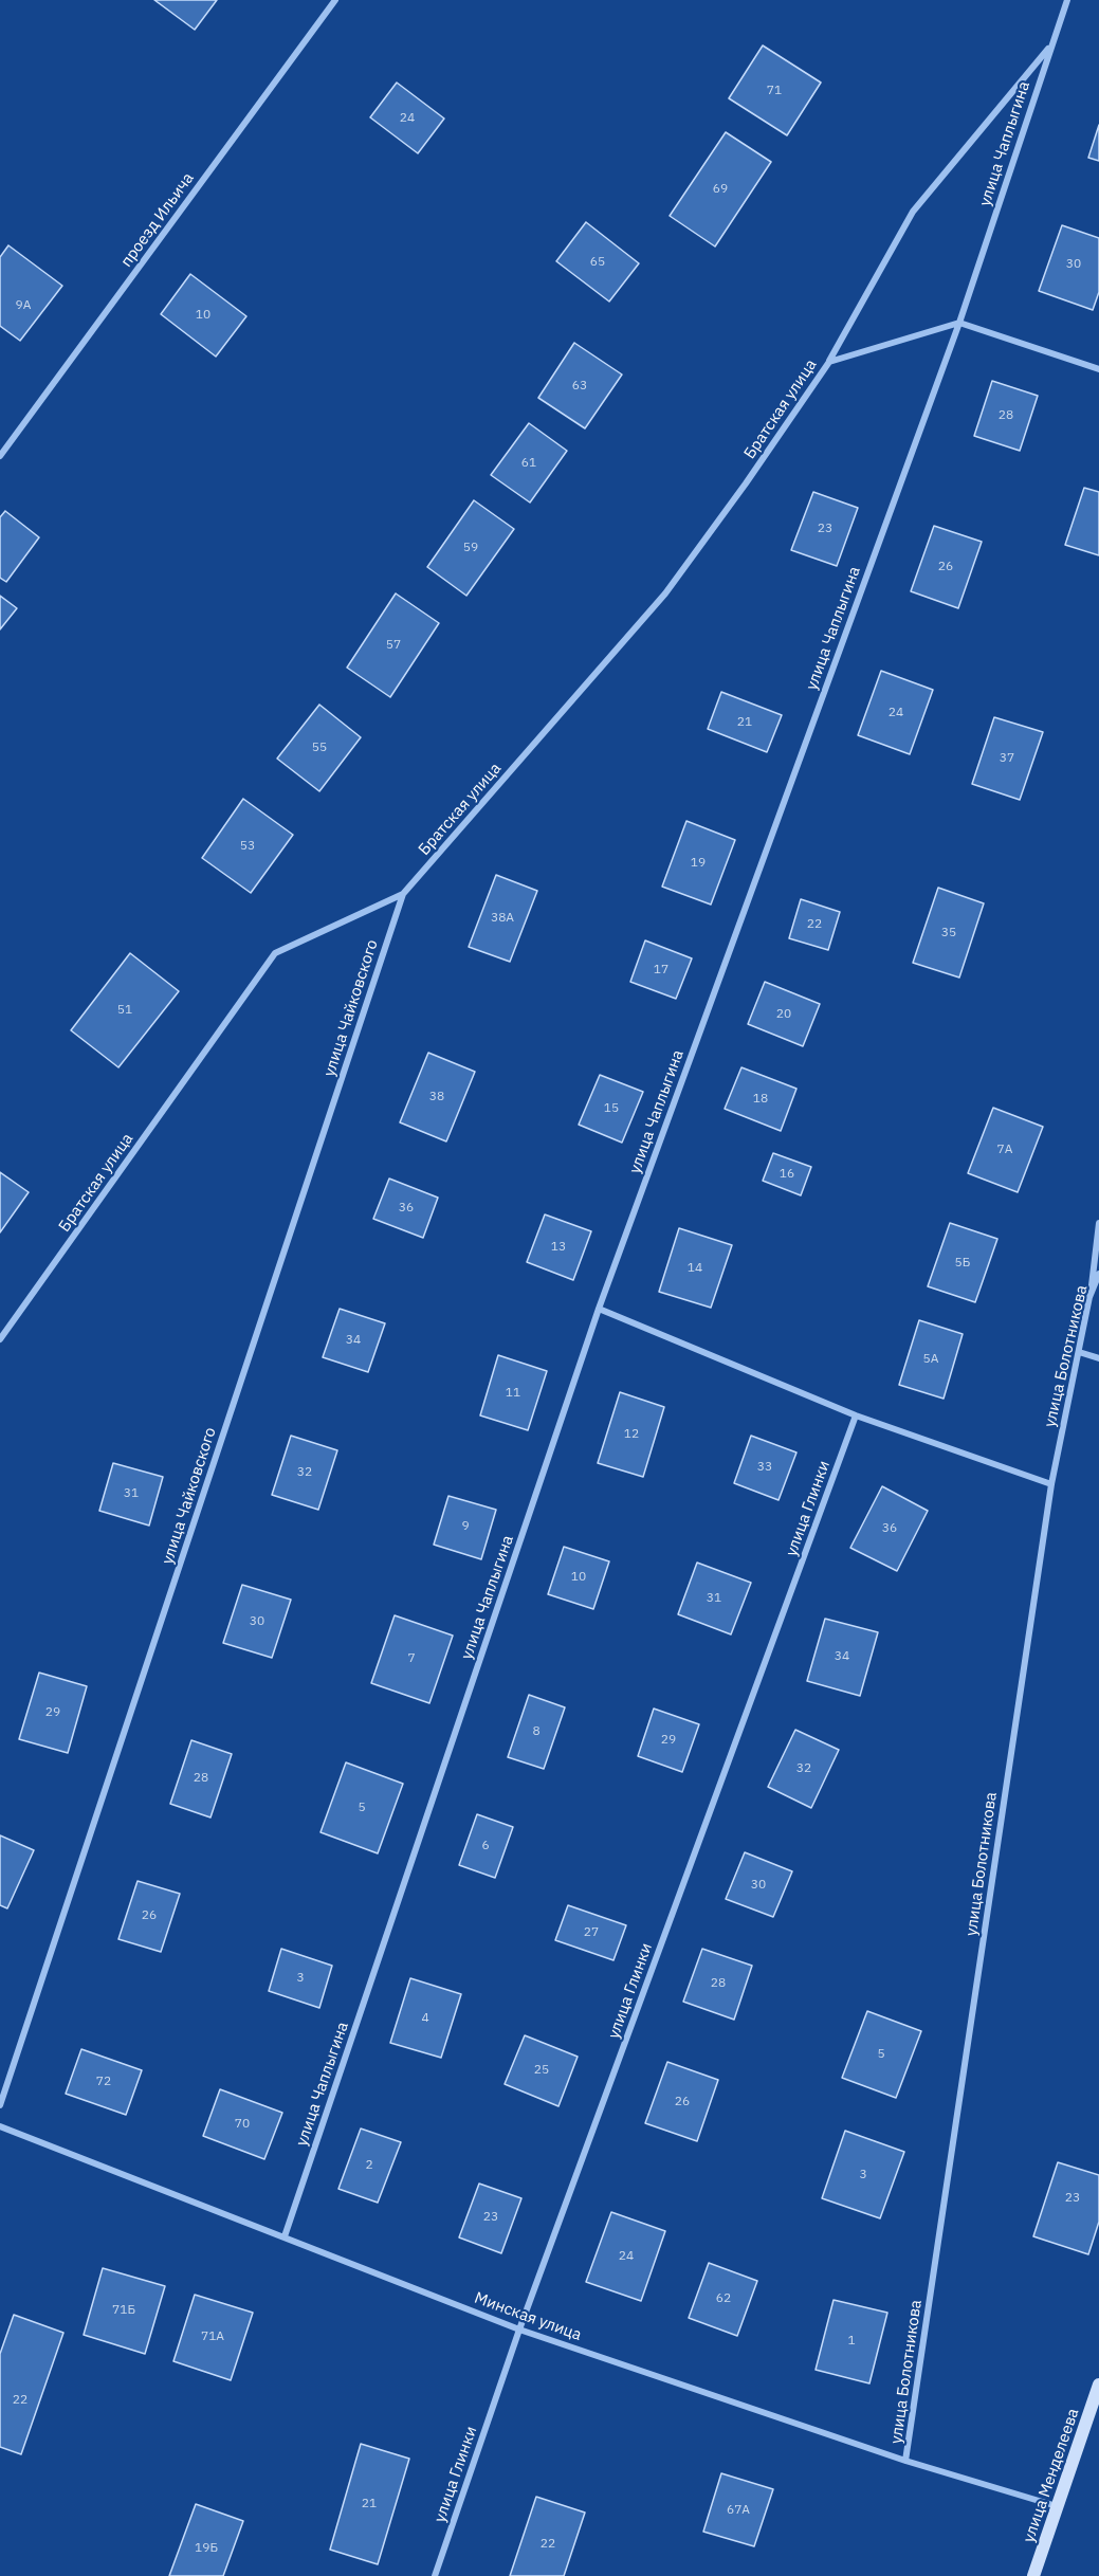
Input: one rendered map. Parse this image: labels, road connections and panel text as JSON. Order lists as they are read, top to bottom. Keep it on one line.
{"streets":{"street":["улица Чаплыгина","проезд Ильича","Братская улица","улица Чайковского","улица Болотникова","улица Глинки","Минская улица","улица Менделеева"]},"crossings":[["улица Чаплыгина","Братская улица"],["улица Чаплыгина","Минская улица"],["Братская улица","улица Чайковского"],["улица Болотникова","Минская улица"],["улица Глинки","Минская улица"],["Минская улица","улица Менделеева"]],"house_numbers":["71","24","69","65","30","9А","10","63","28","61","23","59","26","57","24","21","55","37","53","19","38А","22","35","17","51","20","38","18","15","7А","16","36","13","5Б","14","34","5А","11","12","33","32","31","9","36","10","31","30","34","7","29","8","29","32","28","5","6","30","26","27","3","28","4","5","25","72","26","70","2","3","23","23","24","62","71Б","71А","1","22","21","67А","22","19Б"]}
